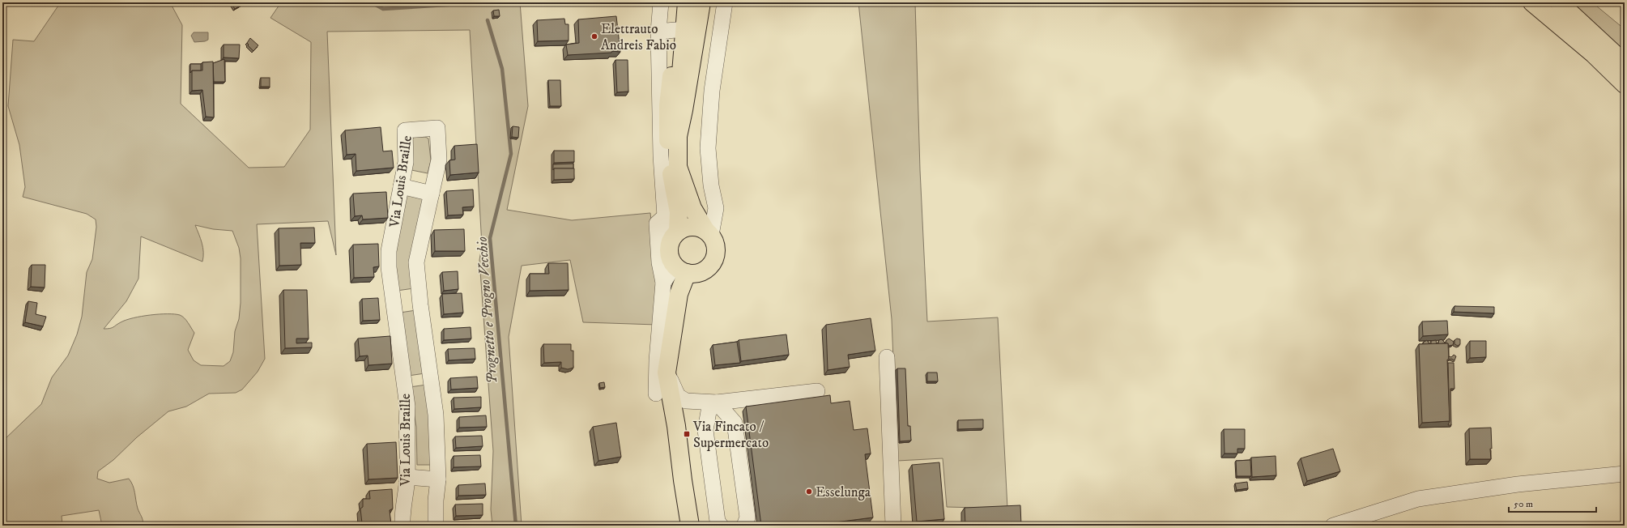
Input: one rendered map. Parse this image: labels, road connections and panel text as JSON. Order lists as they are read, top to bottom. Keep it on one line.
{"streets":{"street":["Via Louis Braille"]},"water":["Prognetto e Progno Vecchio"],"places":{"other":["Elettrauto Andreis Fabio","Esselunga"],"transit":["Via Fincato / Supermercato"]},"scale_bar":"50 m"}
